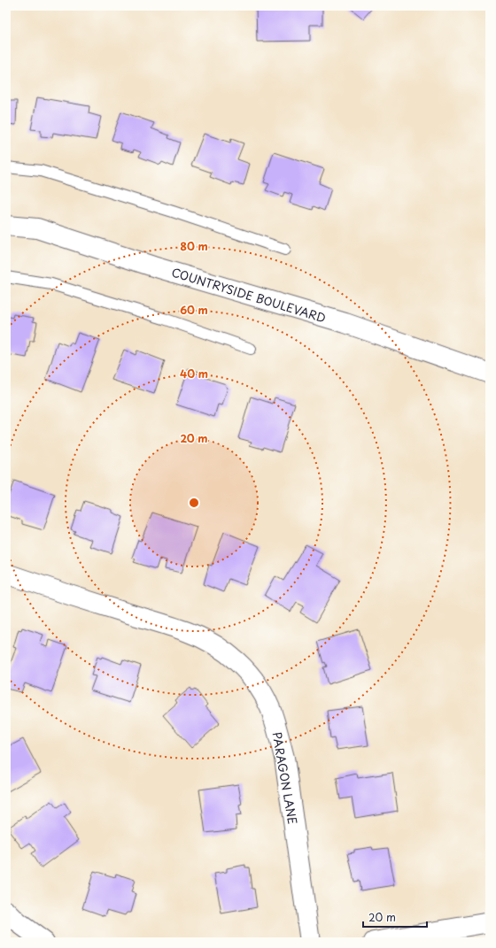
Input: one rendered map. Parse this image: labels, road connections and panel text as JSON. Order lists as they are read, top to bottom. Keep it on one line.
{"streets":{"street":["COUNTRYSIDE BOULEVARD","PARAGON LANE"]},"scale_bar":"20 m","rings":["80 m","60 m","40 m","20 m"]}
